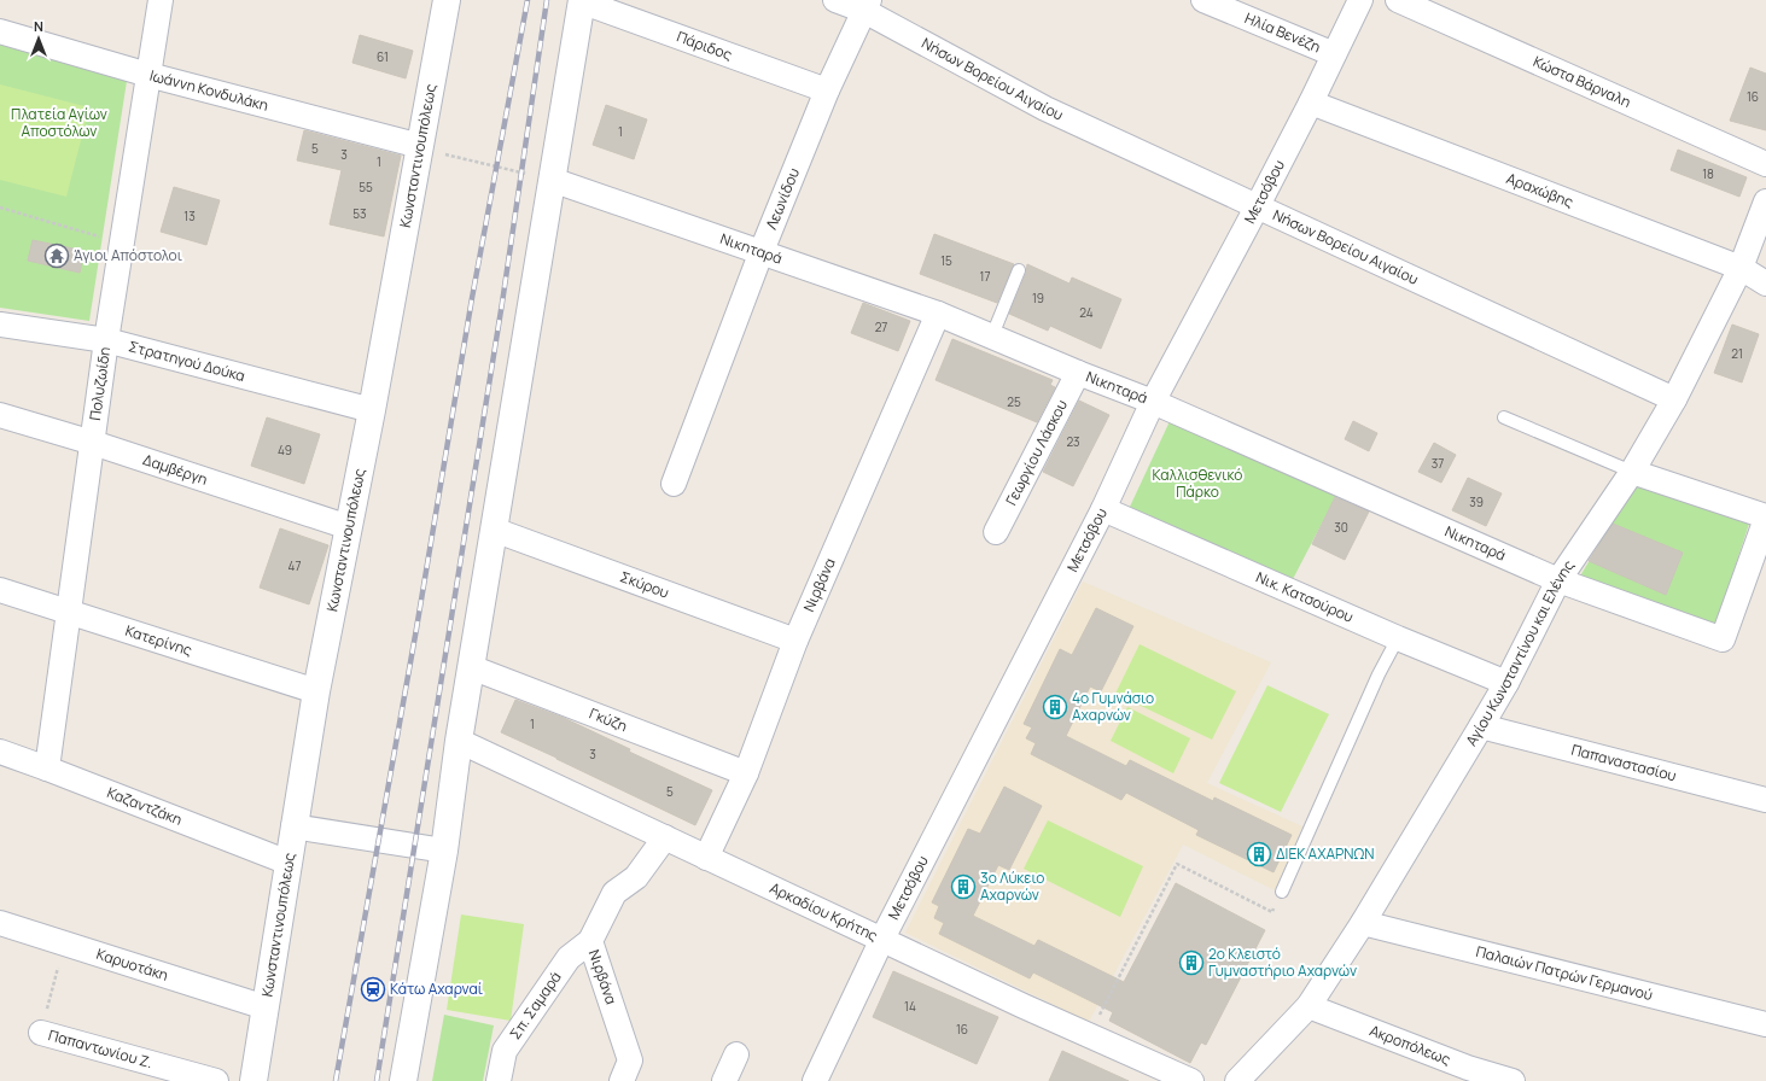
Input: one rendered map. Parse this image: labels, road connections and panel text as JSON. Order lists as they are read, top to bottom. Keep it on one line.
{"streets":{"street":["Ηλία Βενέζη","Πάριδος","Νήσων Βορείου Αιγαίου","Κώστα Βάρναλη","Ιωάννη Κονδυλάκη","Κωνσταντινουπόλεως","Αραχώβης","Μετσόβου","Λεωνίδου","Νικηταρά","Στρατηγού Δούκα","Πολυζωίδη","Γεωργίου Λάσκου","Δαμβέργη","Σκύρου","Νιρβάνα","Νικ. Κατσούρου","Κατερίνης","Αγίου Κωνσταντίνου και Ελένης","Γκύζη","Παπαναστασίου","Καζαντζάκη","Αρκαδίου Κρήτης","Καρυοτάκη","Παλαιών Πατρών Γερμανού","Σπ. Σαμαρά","Ακροπόλεως","Παπαντωνίου Ζ."]},"crossings":[["Ηλία Βενέζη","Μετσόβου"],["Πάριδος","Λεωνίδου"],["Νήσων Βορείου Αιγαίου","Μετσόβου"],["Νήσων Βορείου Αιγαίου","Λεωνίδου"],["Νήσων Βορείου Αιγαίου","Αγίου Κωνσταντίνου και Ελένης"],["Ιωάννη Κονδυλάκη","Κωνσταντινουπόλεως"],["Ιωάννη Κονδυλάκη","Πολυζωίδη"],["Κωνσταντινουπόλεως","Στρατηγού Δούκα"],["Κωνσταντινουπόλεως","Δαμβέργη"],["Κωνσταντινουπόλεως","Κατερίνης"],["Κωνσταντινουπόλεως","Καζαντζάκη"],["Κωνσταντινουπόλεως","Καρυοτάκη"],["Αραχώβης","Μετσόβου"],["Αραχώβης","Αγίου Κωνσταντίνου και Ελένης"],["Μετσόβου","Νικηταρά"],["Μετσόβου","Νικ. Κατσούρου"],["Μετσόβου","Αρκαδίου Κρήτης"],["Λεωνίδου","Νικηταρά"],["Νικηταρά","Γεωργίου Λάσκου"],["Νικηταρά","Νιρβάνα"],["Νικηταρά","Αγίου Κωνσταντίνου και Ελένης"],["Στρατηγού Δούκα","Πολυζωίδη"],["Πολυζωίδη","Δαμβέργη"],["Πολυζωίδη","Κατερίνης"],["Πολυζωίδη","Καζαντζάκη"],["Σκύρου","Νιρβάνα"],["Νιρβάνα","Γκύζη"],["Νιρβάνα","Αρκαδίου Κρήτης"],["Νιρβάνα","Σπ. Σαμαρά"],["Νικ. Κατσούρου","Αγίου Κωνσταντίνου και Ελένης"],["Αγίου Κωνσταντίνου και Ελένης","Παπαναστασίου"],["Αγίου Κωνσταντίνου και Ελένης","Παλαιών Πατρών Γερμανού"],["Αγίου Κωνσταντίνου και Ελένης","Ακροπόλεως"]],"parks":["Πλατεία Αγίων Αποστόλων","Καλλισθενικό Πάρκο"],"places":{"temple":["Άγιοι Απόστολοι"],"building":["4ο Γυμνάσιο Αχαρνών","ΔΙΕΚ ΑΧΑΡΝΩΝ","3ο Λύκειο Αχαρνών","2ο Κλειστό Γυμναστήριο Αχαρνών"],"station":["Κάτω Αχαρναί"]},"house_numbers":["61","16","1","5","3","1","18","55","53","13","15","17","19","24","27","21","25","23","49","37","39","30","47","1","3","5","14","16"],"north":"top"}
